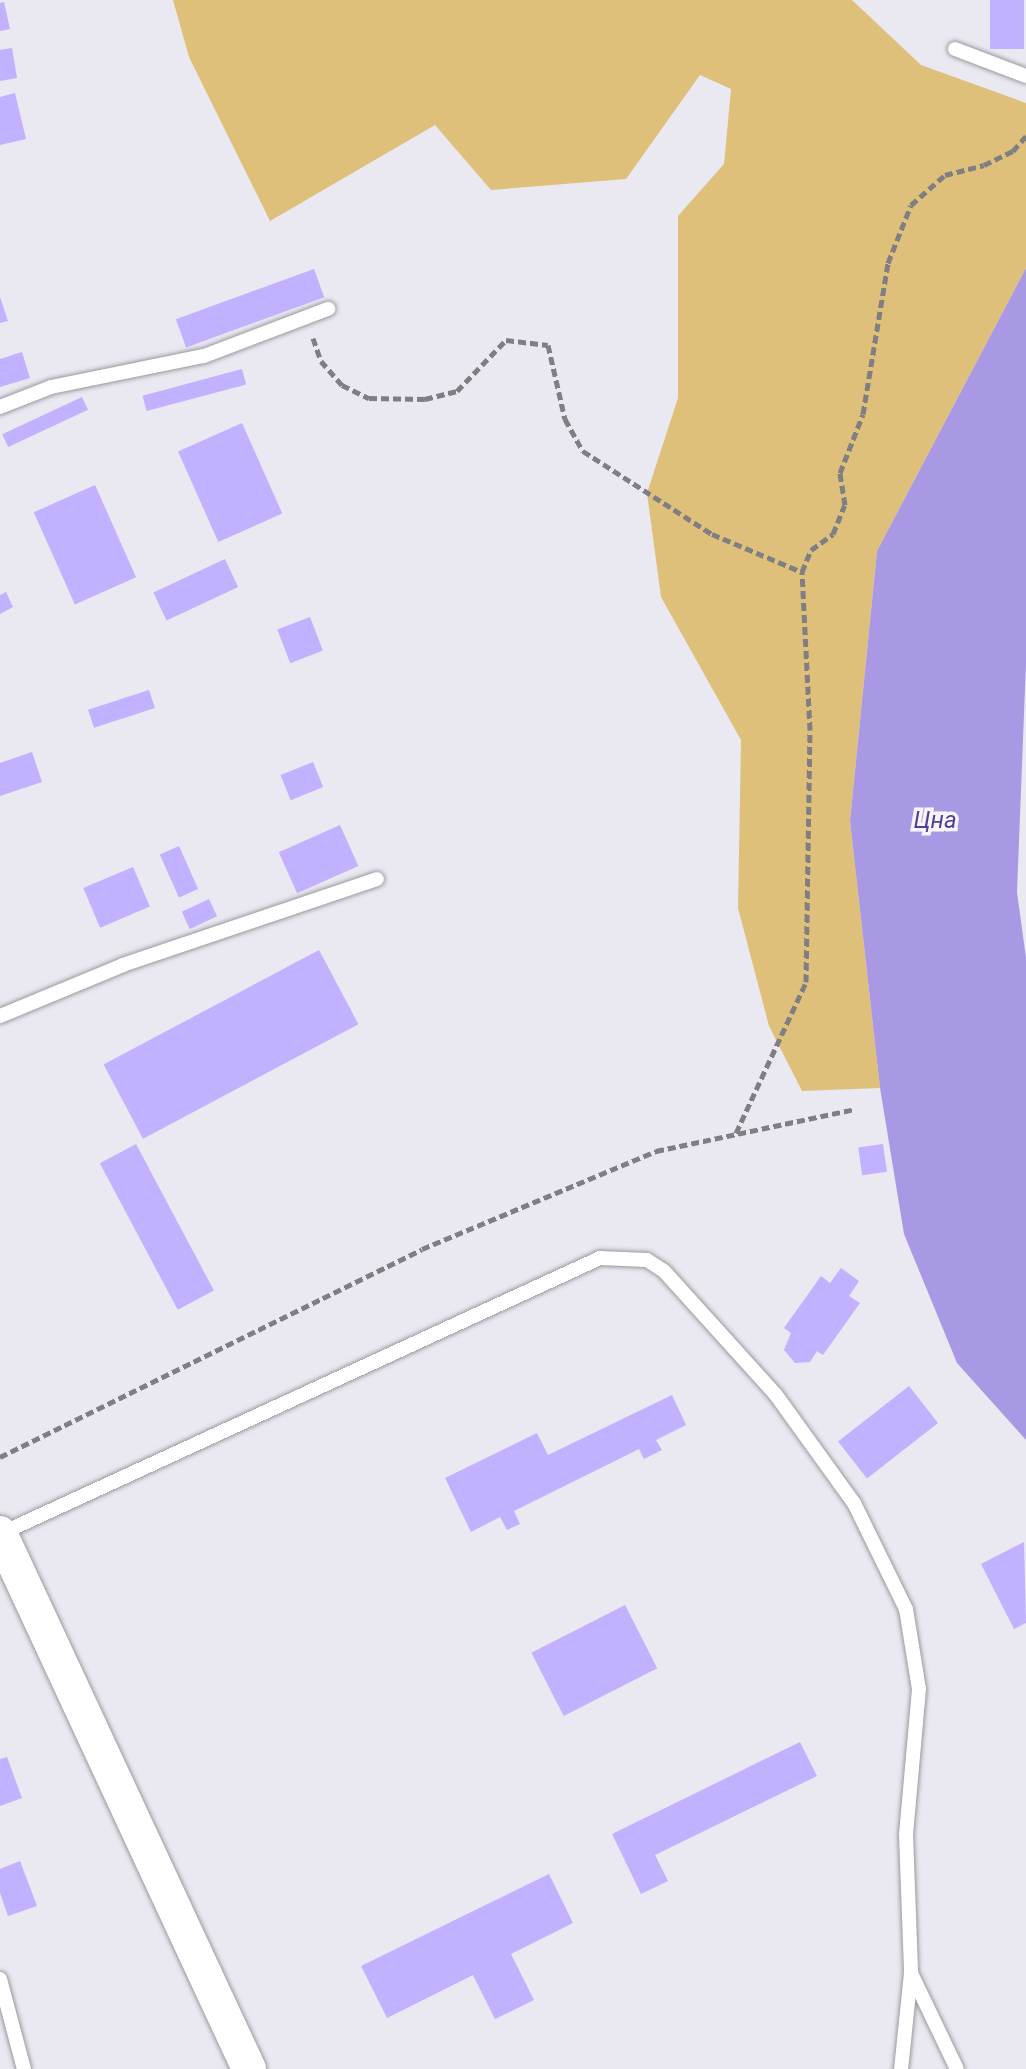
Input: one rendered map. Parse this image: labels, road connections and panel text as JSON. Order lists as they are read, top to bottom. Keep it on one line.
{"water":["Цна"]}
